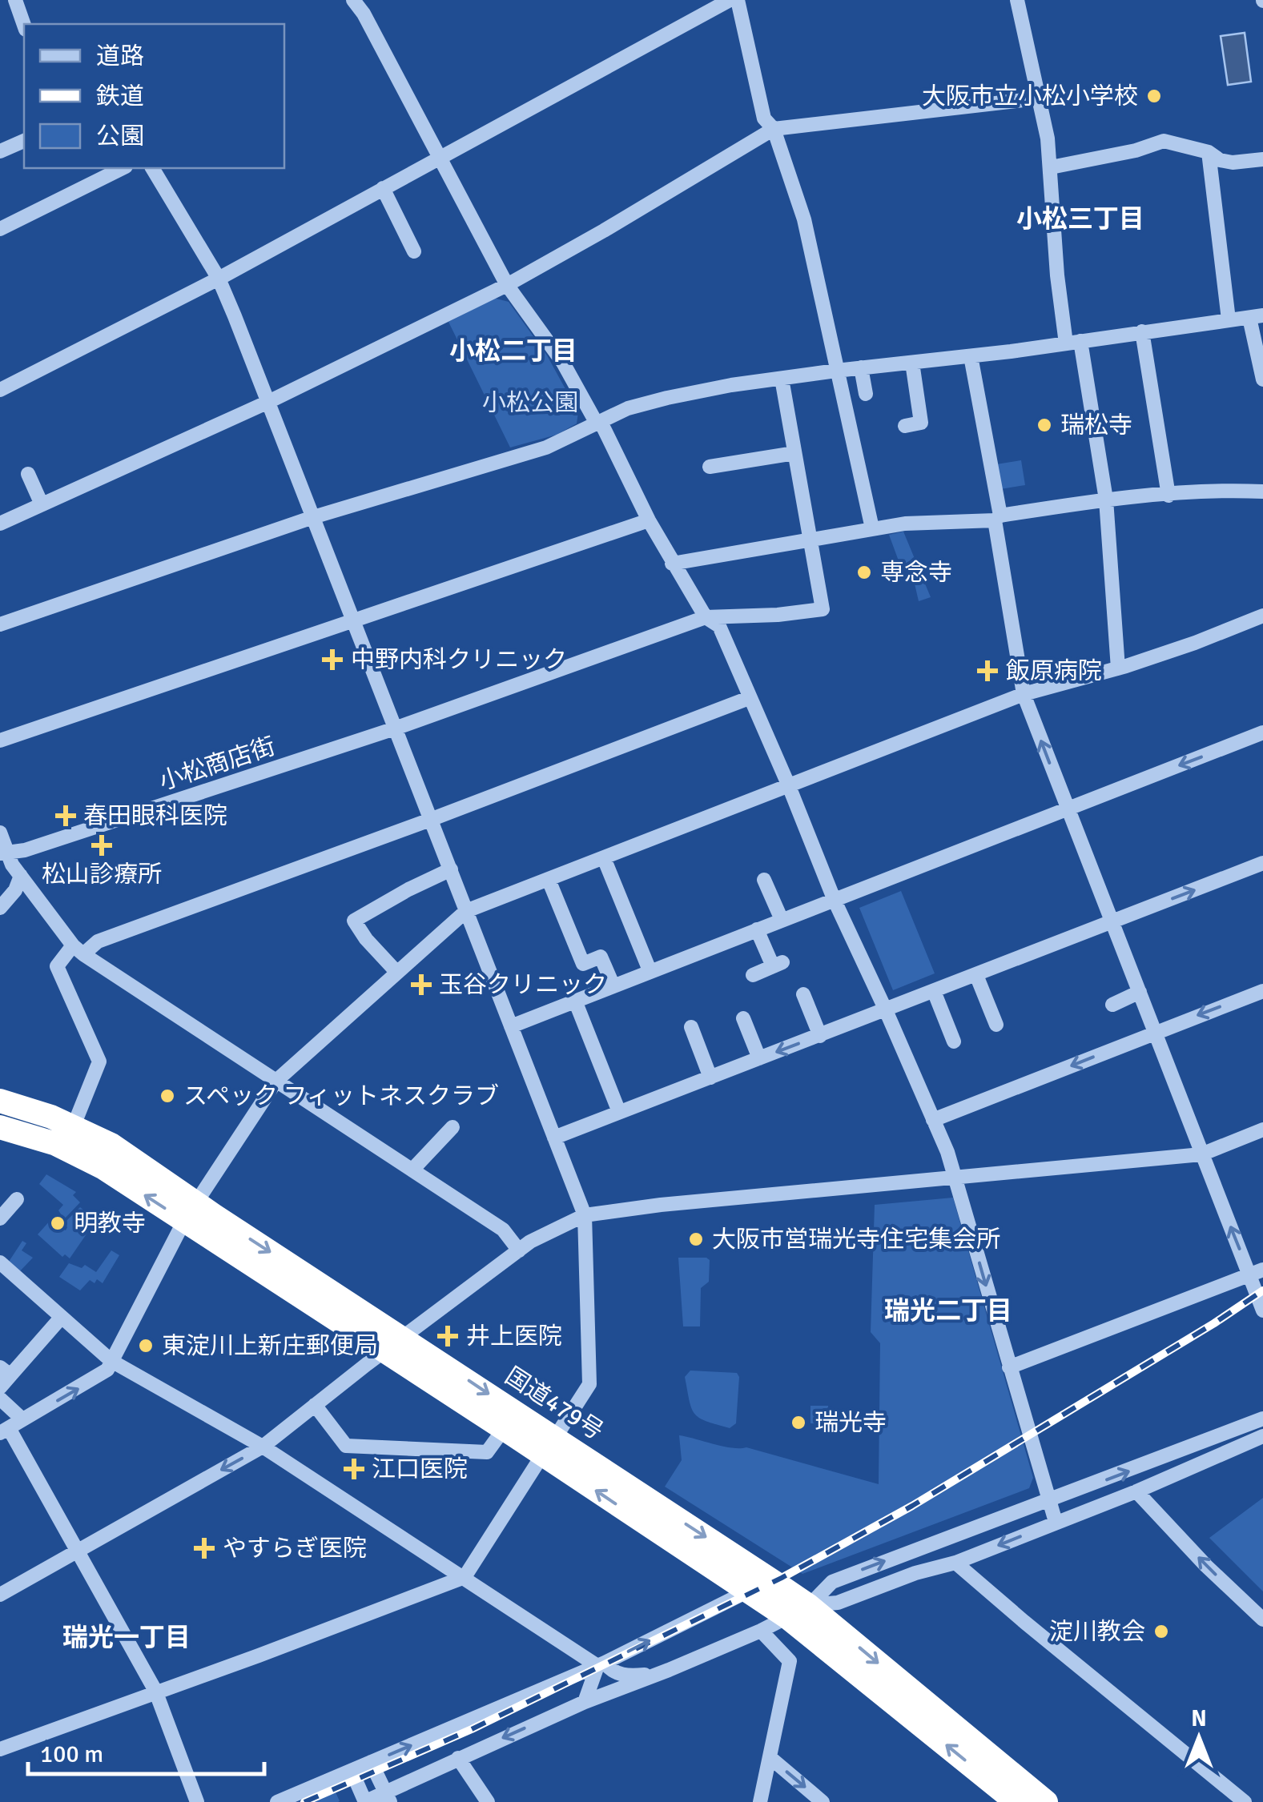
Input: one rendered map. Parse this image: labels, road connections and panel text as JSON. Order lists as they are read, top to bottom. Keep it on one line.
{"streets":{"highway":["国道479号"],"street":["小松商店街"]},"districts":["小松三丁目","小松二丁目","瑞光二丁目","瑞光一丁目"],"parks":["小松公園"],"places":{"other":["大阪市立小松小学校","瑞松寺","専念寺","スペック フィットネスクラブ","明教寺","大阪市営瑞光寺住宅集会所","東淀川上新庄郵便局","瑞光寺","淀川教会"],"health":["中野内科クリニック","飯原病院","春田眼科医院","松山診療所","玉谷クリニック","井上医院","江口医院","やすらぎ医院"]},"legend":["道路","鉄道","公園"],"scale_bar":"100 m","north":"top"}
